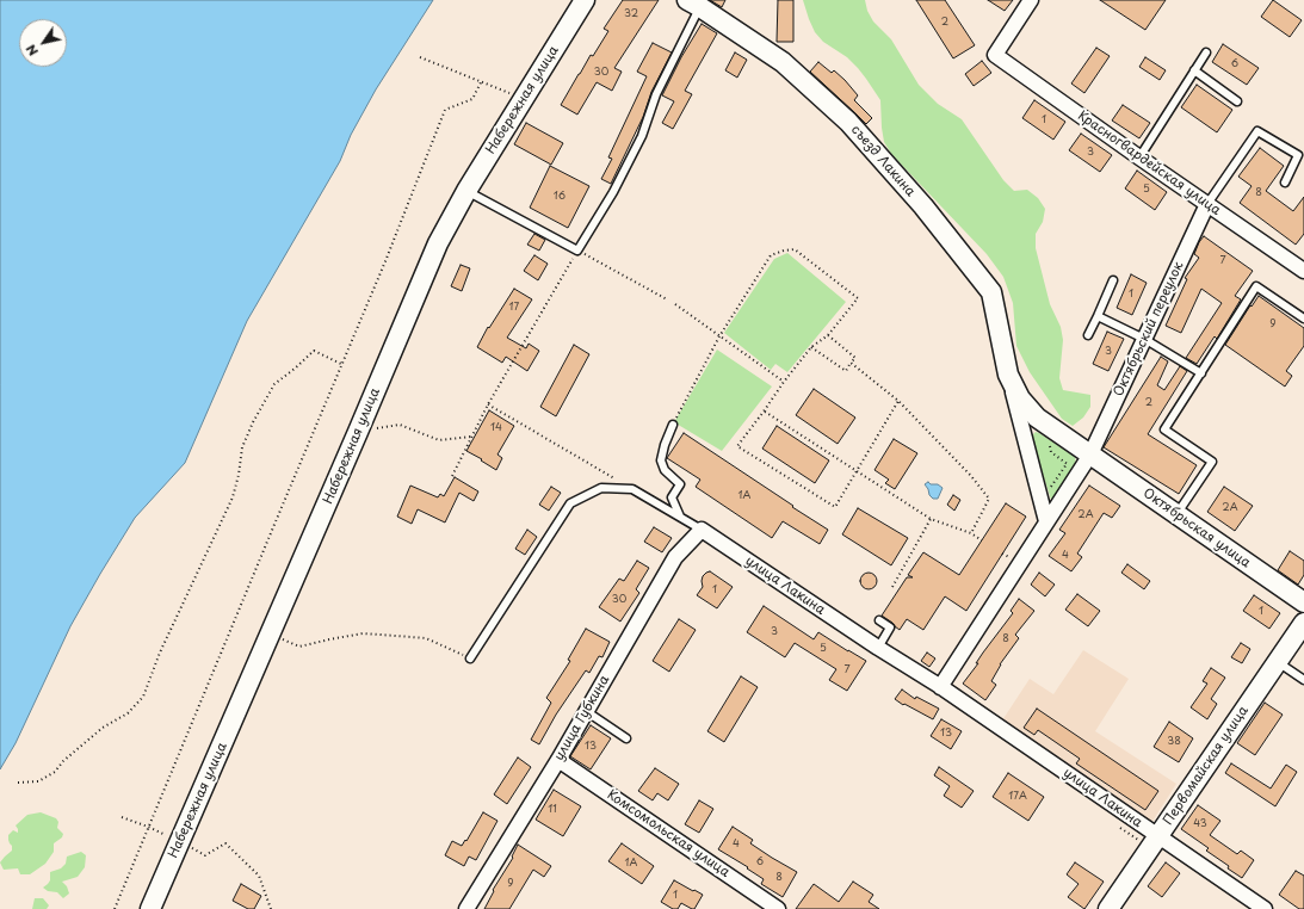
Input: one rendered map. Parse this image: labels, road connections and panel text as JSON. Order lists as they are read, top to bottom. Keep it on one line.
{"streets":{"street":["Набережная улица","съезд Лакина","Красногвардейская улица","Октябрьский переулок","Октябрьская улица","улица Лакина","улица Губкина","Первомайская улица","Комсомольская улица"]},"crossings":[["съезд Лакина","Октябрьский переулок"],["съезд Лакина","Октябрьская улица"],["Красногвардейская улица","Октябрьский переулок"],["Октябрьский переулок","Октябрьская улица"],["улица Лакина","улица Губкина"],["улица Лакина","Первомайская улица"],["улица Губкина","Комсомольская улица"]],"house_numbers":["32","2","6","30","1","3","5","8","16","7","1","17","9","3","2","14","1А","2А","2А","4","1","30","1","3","8","5","7","13","38","13","17А","11","43","4","6","1А","8","9","1"],"north":"bottom left"}
